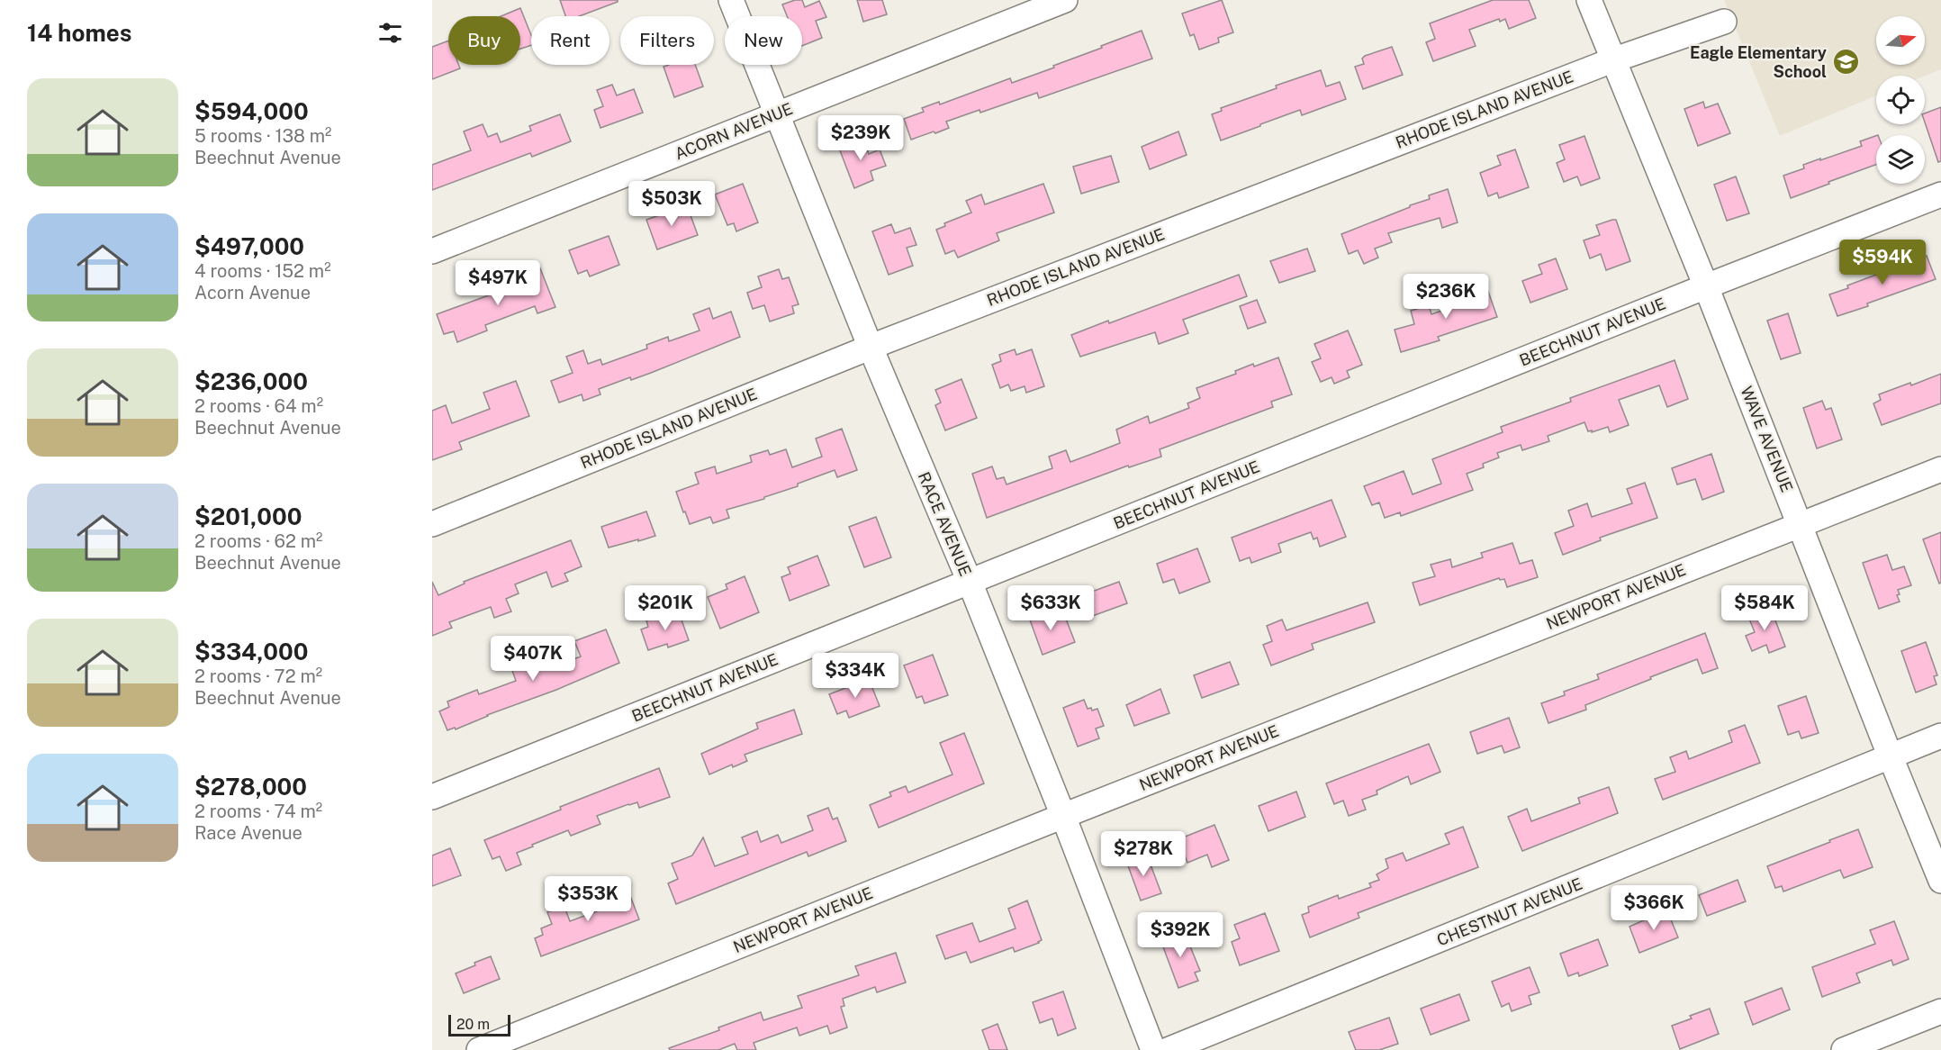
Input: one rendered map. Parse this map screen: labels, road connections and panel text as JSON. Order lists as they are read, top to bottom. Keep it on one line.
{"streets":{"street":["RHODE ISLAND AVENUE","ACORN AVENUE","BEECHNUT AVENUE","WAVE AVENUE","RACE AVENUE","NEWPORT AVENUE","CHESTNUT AVENUE"]},"crossings":[["RHODE ISLAND AVENUE","WAVE AVENUE"],["RHODE ISLAND AVENUE","RACE AVENUE"],["ACORN AVENUE","RACE AVENUE"],["BEECHNUT AVENUE","WAVE AVENUE"],["BEECHNUT AVENUE","RACE AVENUE"],["WAVE AVENUE","NEWPORT AVENUE"],["WAVE AVENUE","CHESTNUT AVENUE"],["RACE AVENUE","NEWPORT AVENUE"]],"places":{"school or university":["Eagle Elementary School"]},"scale_bar":"20 m","north":"right","page":{"heading":"14 homes","chip":["Buy","Rent","Filters","New"],"list":[{"name":"$594,000","note":"5 rooms · 138 m² · Beechnut Avenue"},{"name":"$497,000","note":"4 rooms · 152 m² · Acorn Avenue"},{"name":"$236,000","note":"2 rooms · 64 m² · Beechnut Avenue"},{"name":"$201,000","note":"2 rooms · 62 m² · Beechnut Avenue"},{"name":"$334,000","note":"2 rooms · 72 m² · Beechnut Avenue"},{"name":"$278,000","note":"2 rooms · 74 m² · Race Avenue"}],"price":["$239K","$503K","$594K","$497K","$236K","$201K","$633K","$584K","$407K","$334K","$278K","$353K","$366K","$392K"],"scale":"20 m"}}
